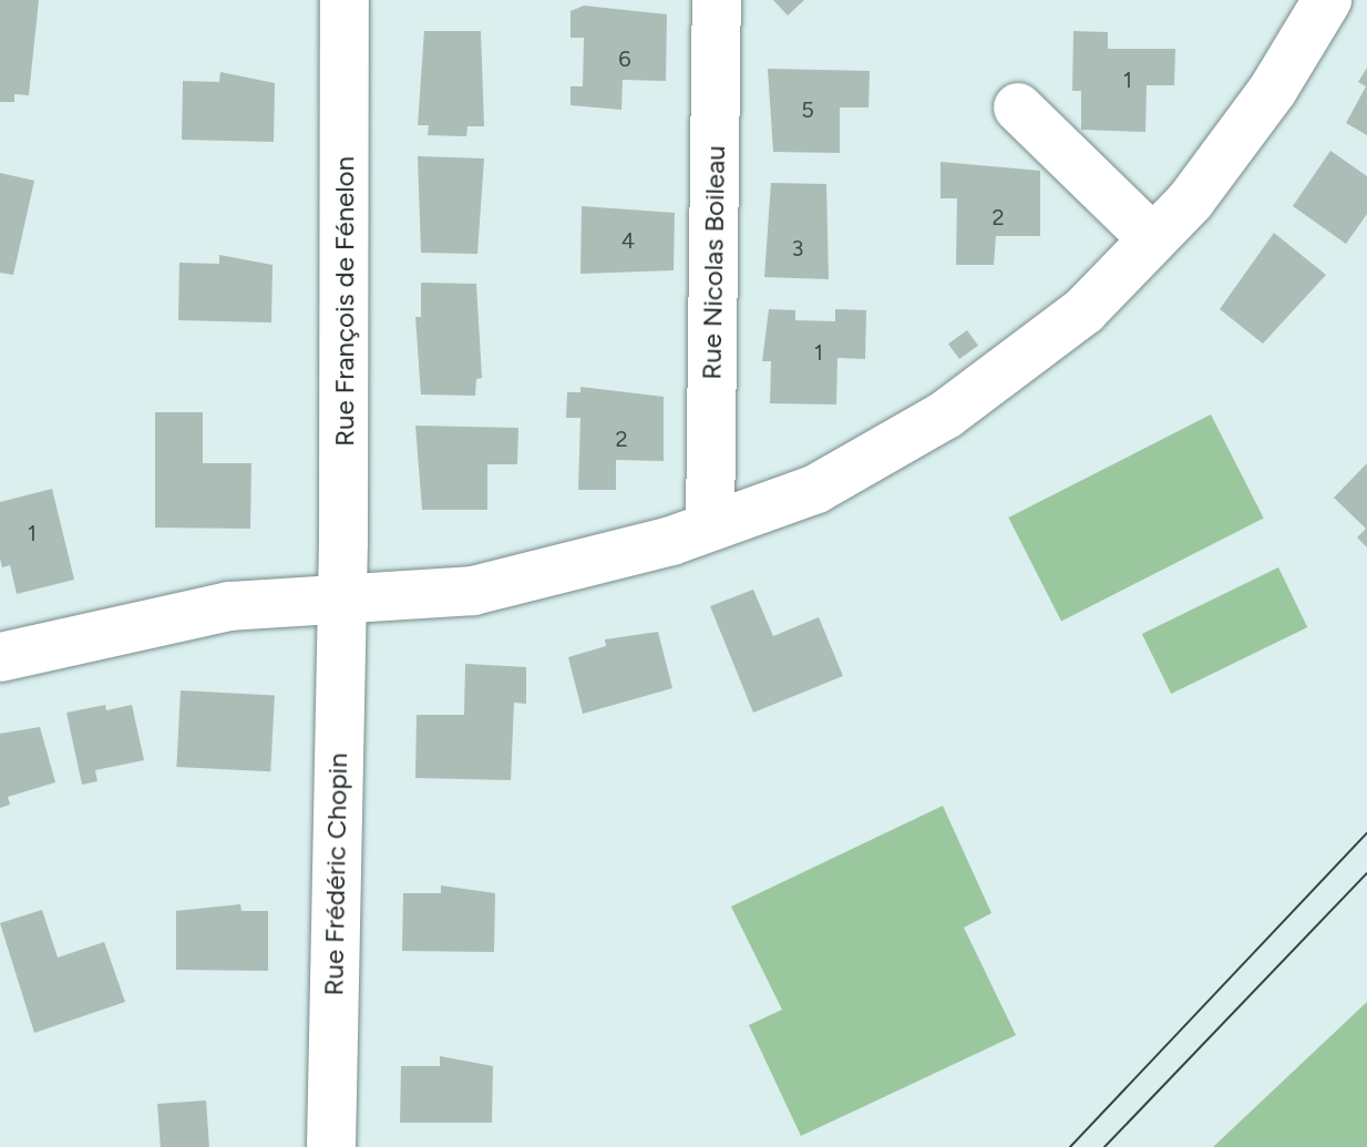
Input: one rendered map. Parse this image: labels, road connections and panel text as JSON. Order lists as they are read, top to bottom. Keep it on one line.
{"streets":{"street":["Rue Nicolas Boileau","Rue François de Fénelon","Rue Frédéric Chopin"]},"crossings":[["Rue François de Fénelon","Rue Frédéric Chopin"]],"house_numbers":["6","1","5","2","4","3","1","2","1"]}
